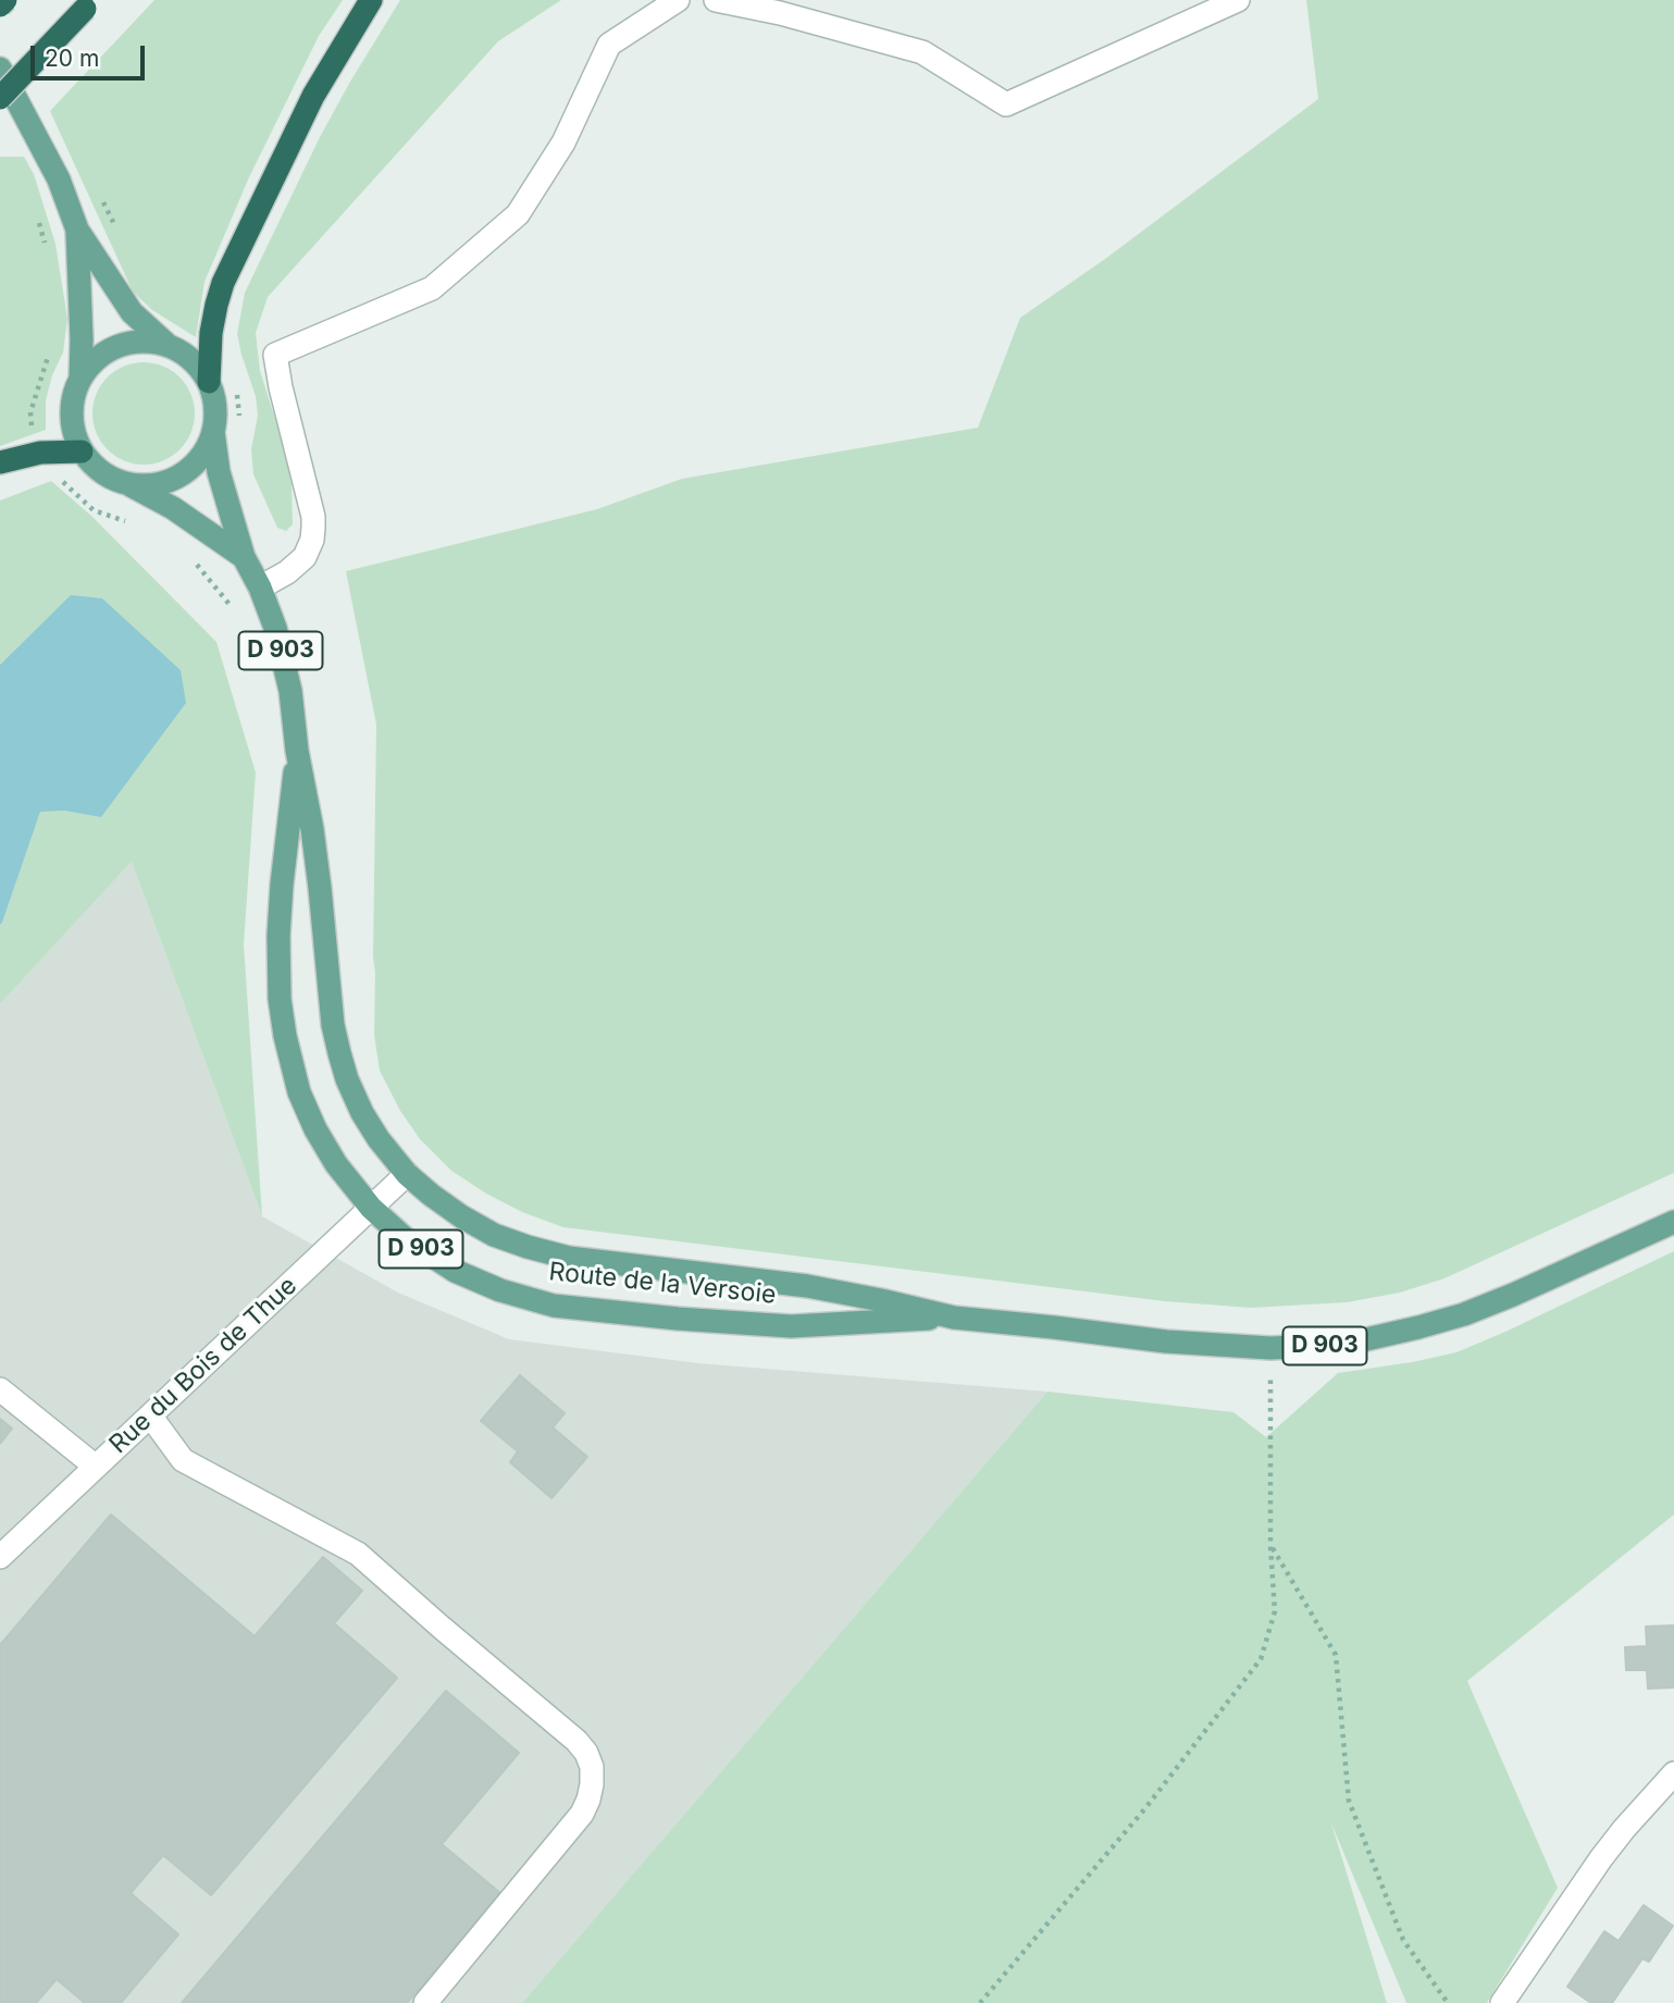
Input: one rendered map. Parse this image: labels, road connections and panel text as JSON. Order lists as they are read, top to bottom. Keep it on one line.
{"streets":{"main road":["D 903","Route de la Versoie"],"street":["Rue du Bois de Thue"]},"crossings":[["Route de la Versoie","Rue du Bois de Thue"]],"scale_bar":"20 m"}
